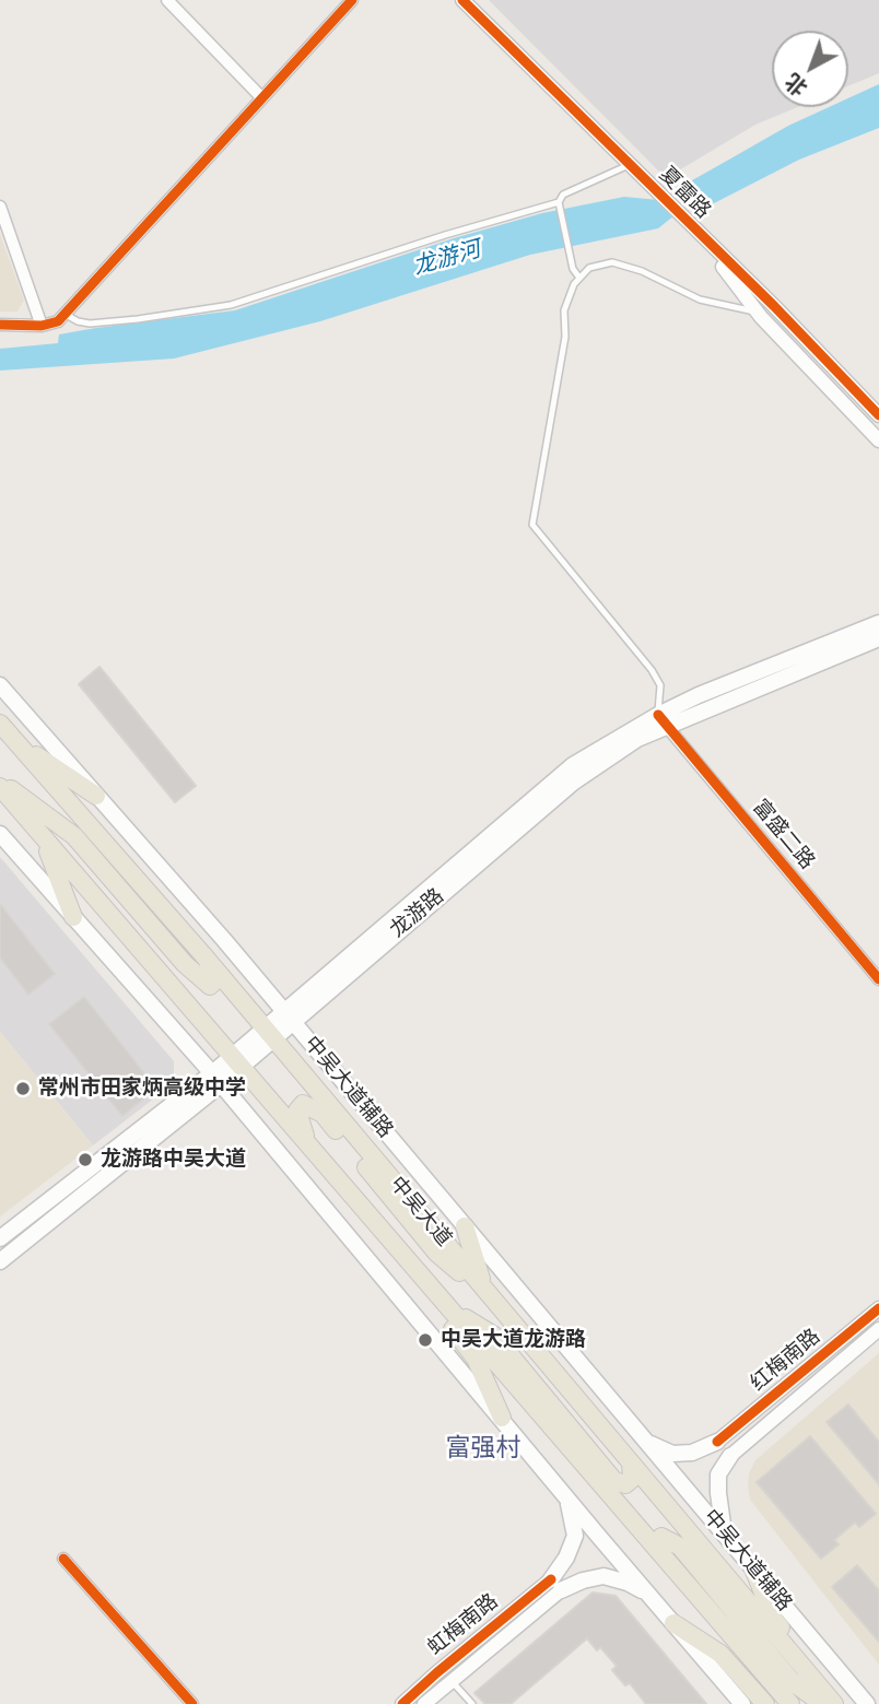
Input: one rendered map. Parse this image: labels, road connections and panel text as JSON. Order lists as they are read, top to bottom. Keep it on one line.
{"streets":{"main road":["龙游路","中吴大道辅路","中吴大道"],"street":["夏雷路","富盛二路","红梅南路","虹梅南路"]},"crossings":[["富盛二路","龙游路"],["龙游路","中吴大道辅路"],["龙游路","中吴大道"]],"districts":["富强村"],"water":["龙游河"],"places":["常州市田家炳高级中学","龙游路中吴大道","中吴大道龙游路"],"north":"bottom left"}
